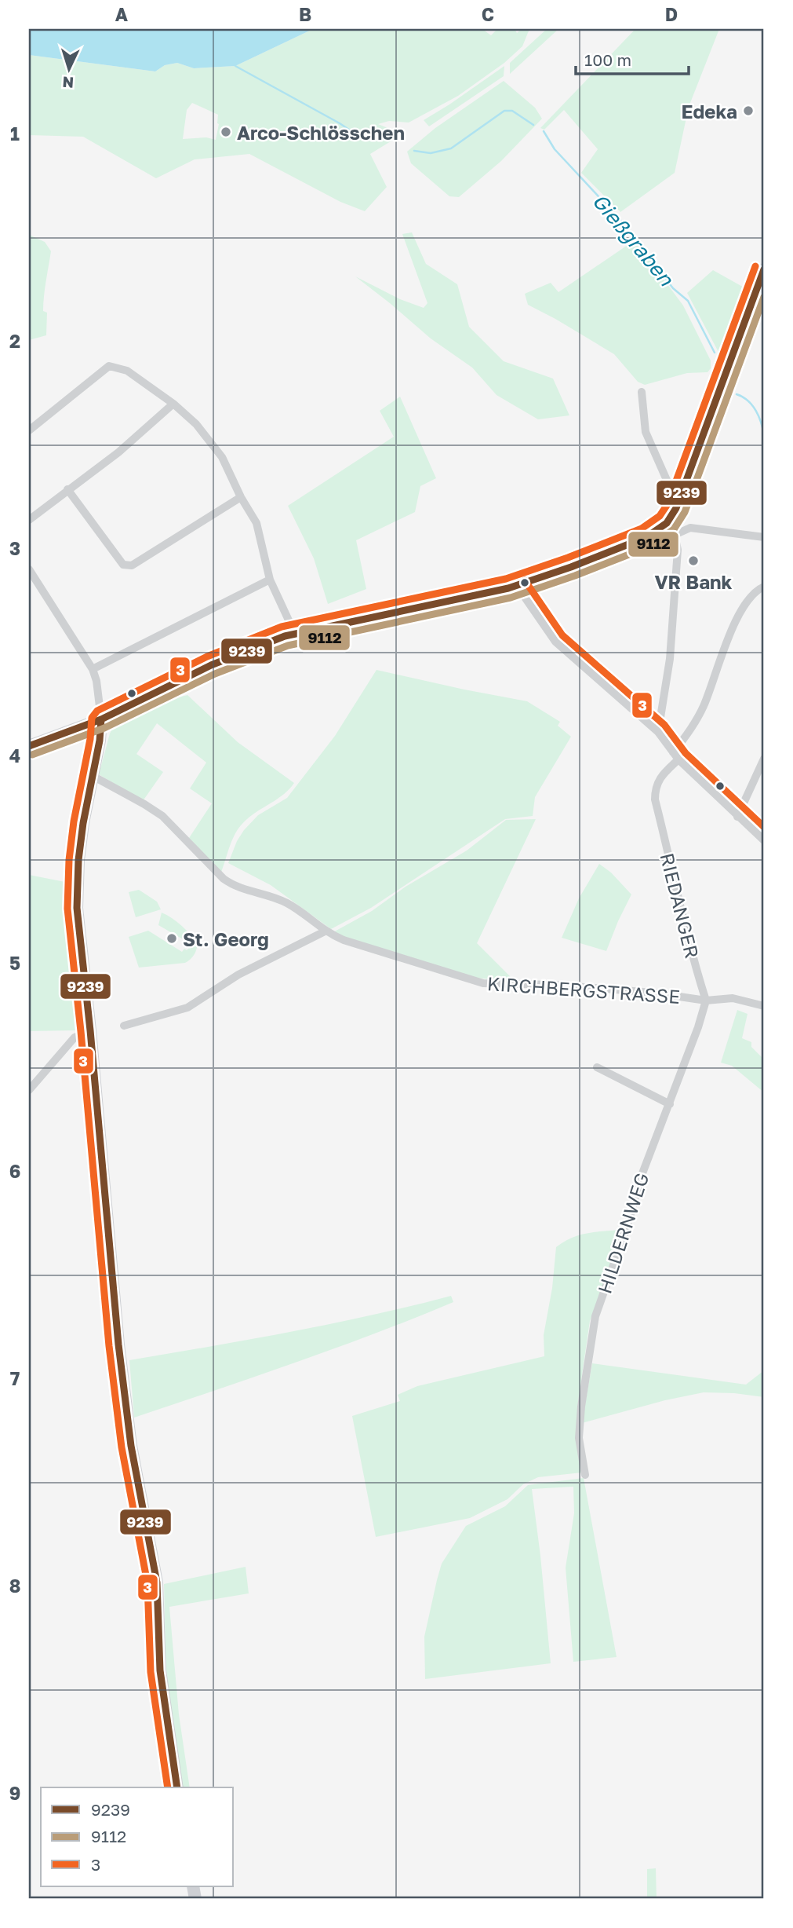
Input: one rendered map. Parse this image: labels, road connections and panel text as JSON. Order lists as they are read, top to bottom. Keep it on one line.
{"streets":{"street":["RIEDANGER","KIRCHBERGSTRASSE","HILDERNWEG"]},"crossings":[["RIEDANGER","KIRCHBERGSTRASSE"],["RIEDANGER","HILDERNWEG"],["KIRCHBERGSTRASSE","HILDERNWEG"]],"water":["Gießgraben"],"places":["Edeka","Arco-Schlösschen","VR Bank","St. Georg"],"lines":["transit line 3","transit line 9239","transit line 9112"],"legend":["9239","9112","3"],"scale_bar":"100 m","north":"bottom","grid":{"columns":["A","B","C","D"],"rows":["1","2","3","4","5","6","7","8","9"]}}
